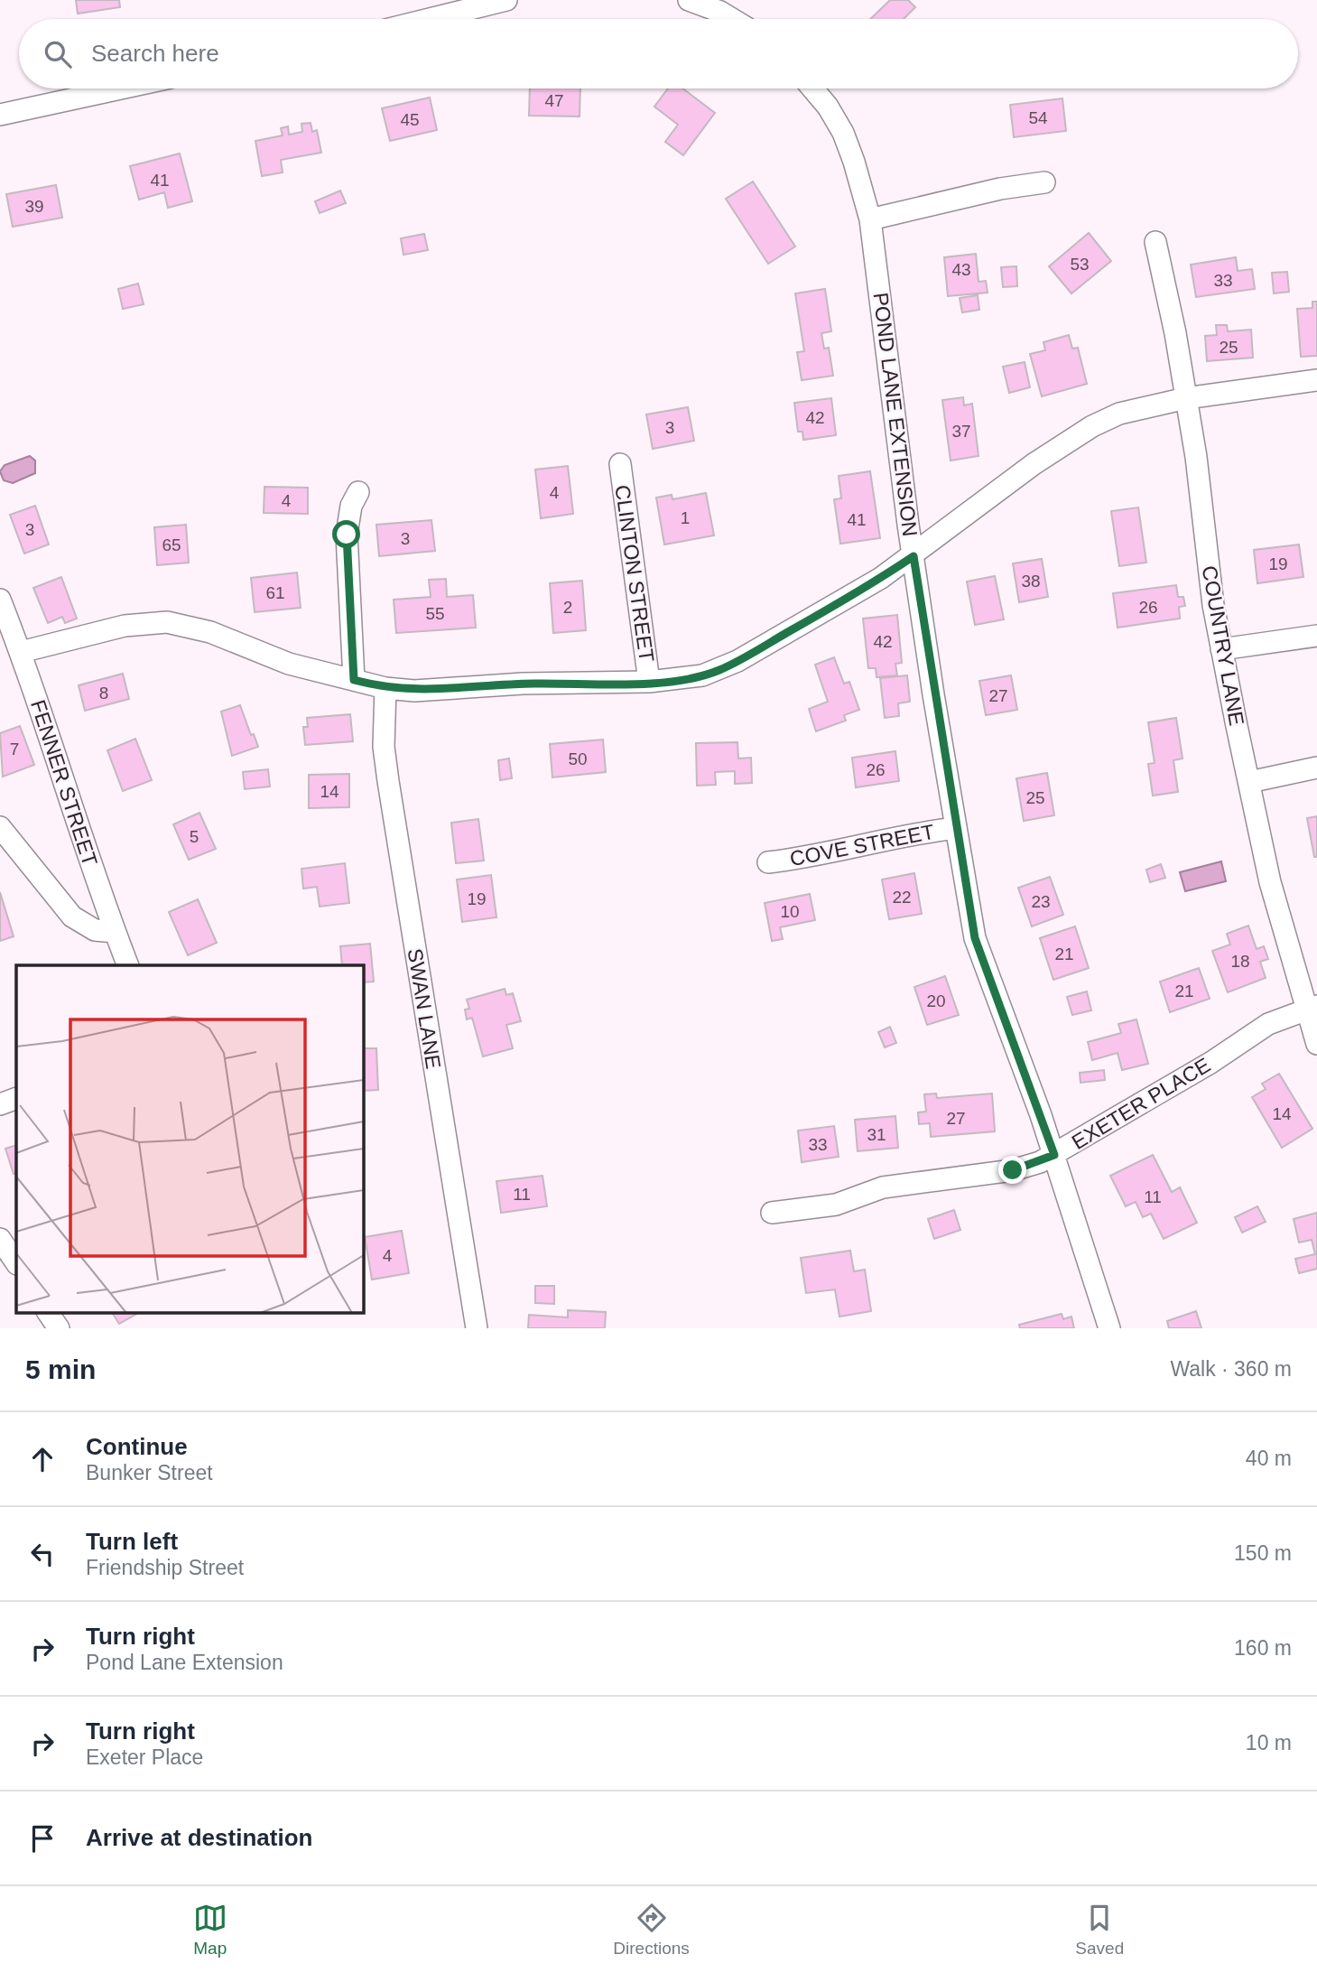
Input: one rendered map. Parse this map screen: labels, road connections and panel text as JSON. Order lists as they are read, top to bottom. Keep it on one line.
{"streets":{"street":["POND LANE EXTENSION","CLINTON STREET","COUNTRY LANE","FENNER STREET","COVE STREET","SWAN LANE","EXETER PLACE"]},"crossings":[["POND LANE EXTENSION","COVE STREET"],["POND LANE EXTENSION","EXETER PLACE"],["COUNTRY LANE","EXETER PLACE"]],"house_numbers":["47","54","45","41","39","53","43","33","25","42","3","37","4","4","1","41","3","3","65","19","38","61","2","26","55","42","8","27","7","50","26","14","25","5","22","19","23","10","21","18","21","20","14","27","31","33","11","11","4"],"page":{"search":"Search here","heading":["5 min","Walk · 360 m"],"list":[["Continue","Bunker Street","40 m"],["Turn left","Friendship Street","150 m"],["Turn right","Pond Lane Extension","160 m"],["Turn right","Exeter Place","10 m"],"Arrive at destination"],"nav":["Map","Directions","Saved"]}}
